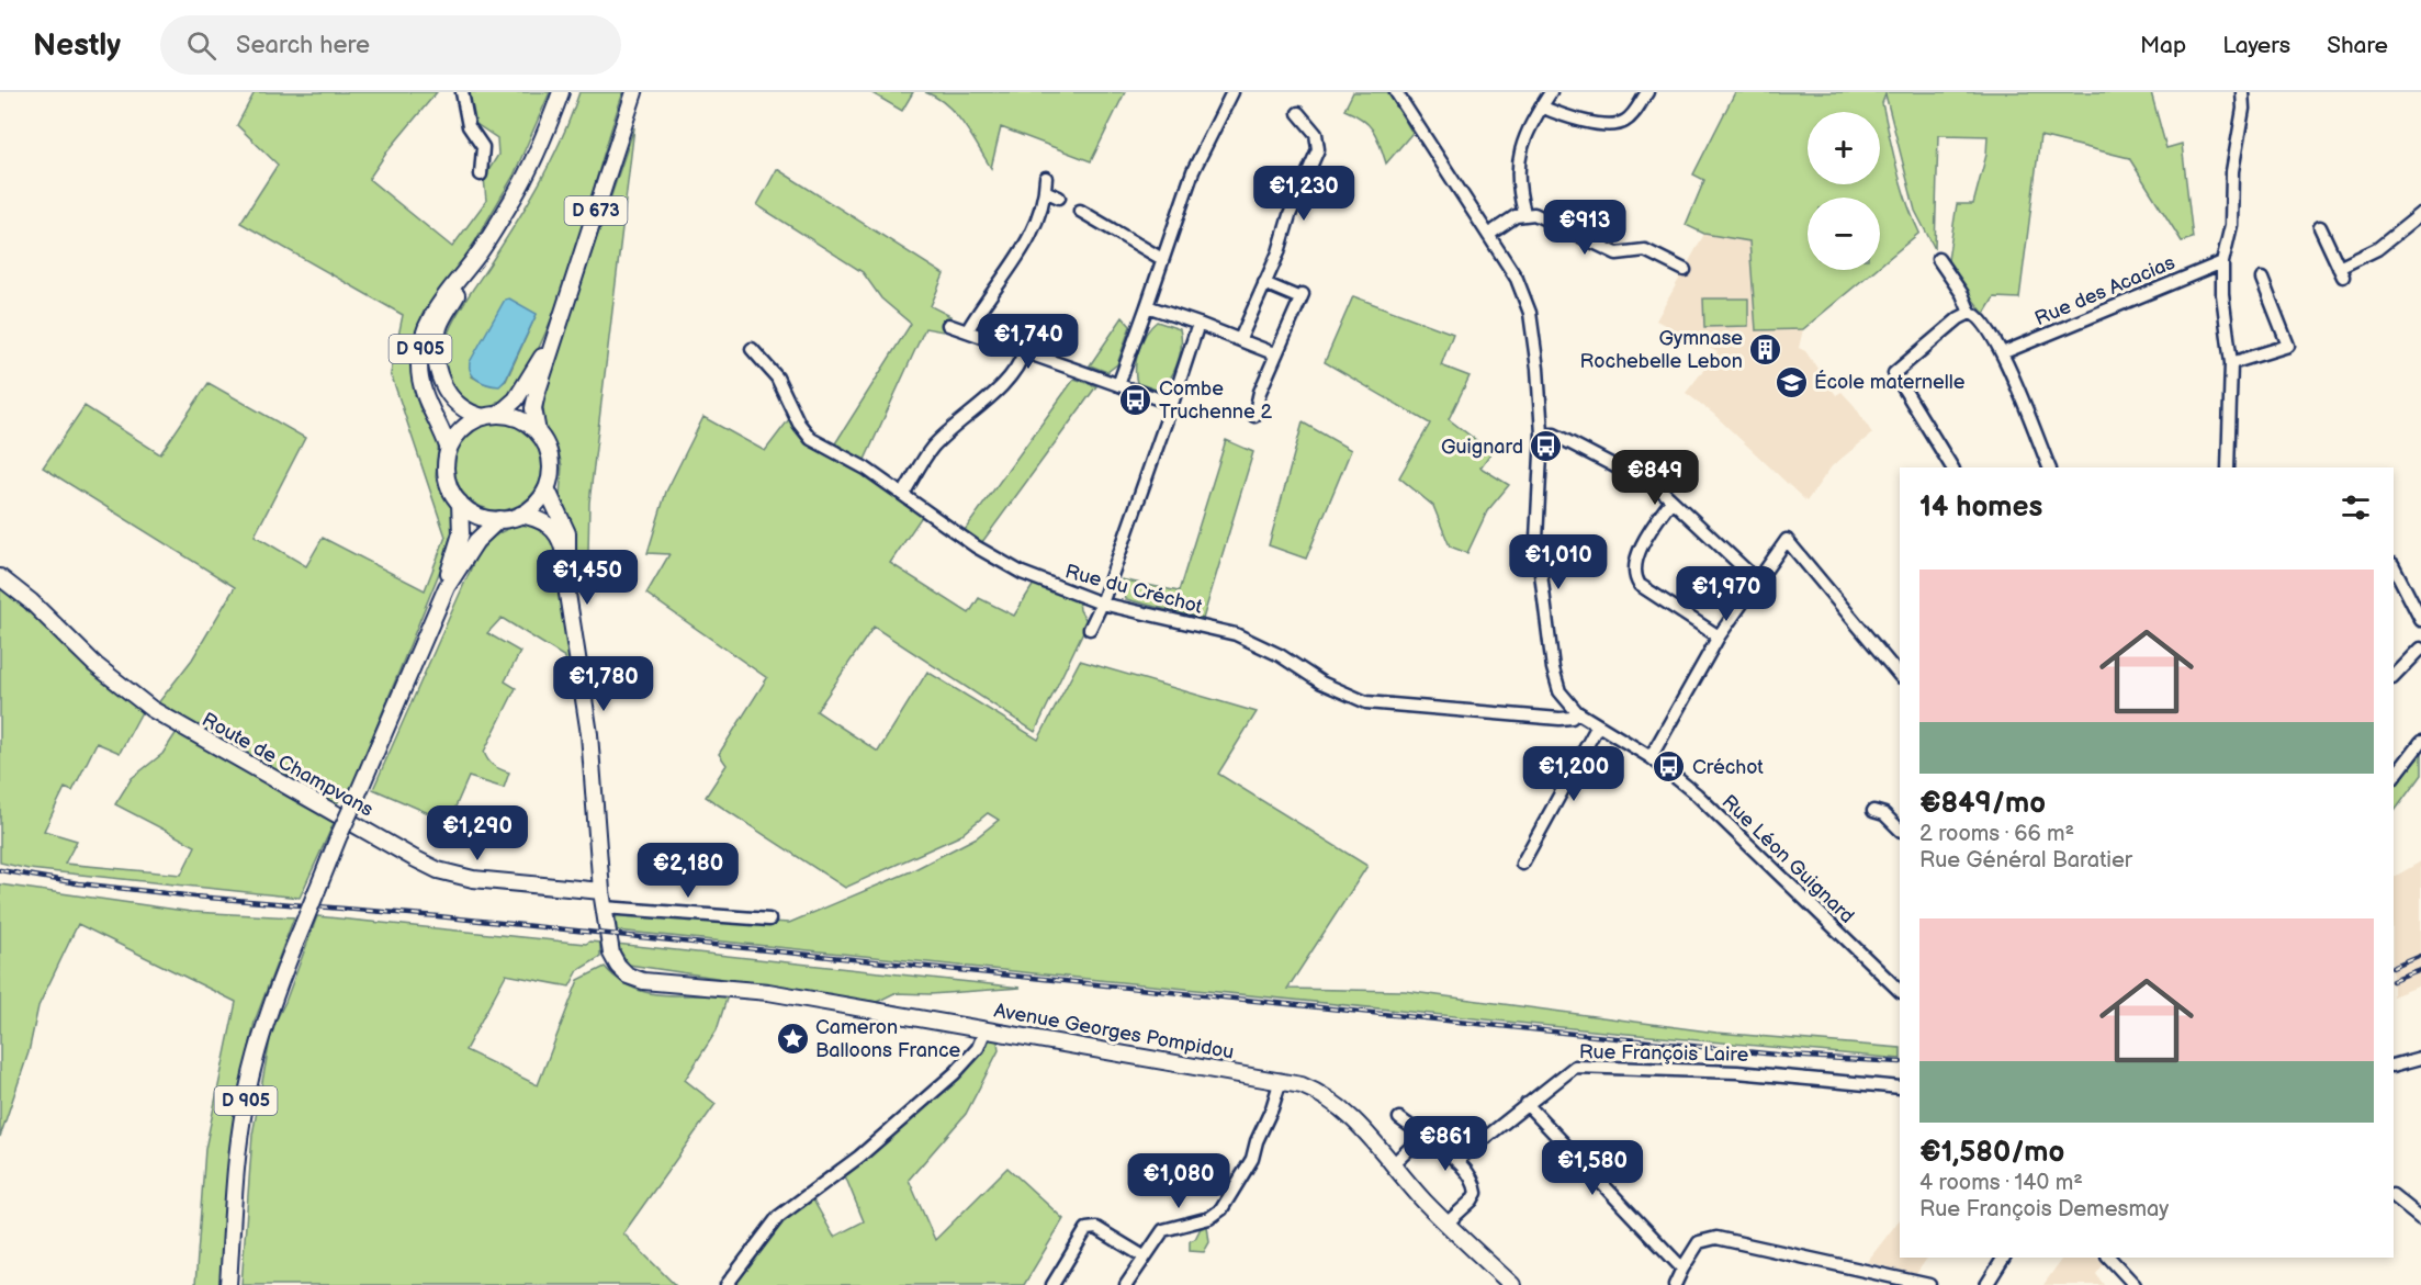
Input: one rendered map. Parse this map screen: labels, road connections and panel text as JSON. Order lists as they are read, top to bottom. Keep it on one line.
{"streets":{"main road":["D 673","D 905","Route de Champvans","Avenue Georges Pompidou"],"street":["Rue des Acacias","Rue du Créchot","Rue Léon Guignard","Rue François Laire"]},"crossings":[["D 673","D 905"],["Rue du Créchot","Rue Léon Guignard"]],"places":{"building":["Gymnase Rochebelle Lebon"],"school or university":["École maternelle"],"bus stop":["Combe Truchenne 2","Guignard","Créchot"],"place":["Cameron Balloons France"]},"page":{"header":"Nestly","search":"Search here","nav":["Map","Layers","Share"],"map_buttons":["+","−"],"price":["€1,230","€913","€1,740","€849","€1,010","€1,450","€1,970","€1,780","€1,200","€1,290","€2,180","€861","€1,580","€1,080"],"heading":"14 homes","list":[{"name":"€849/mo","note":"2 rooms · 66 m² · Rue Général Baratier"},{"name":"€1,580/mo","note":"4 rooms · 140 m² · Rue François Demesmay"}]}}
